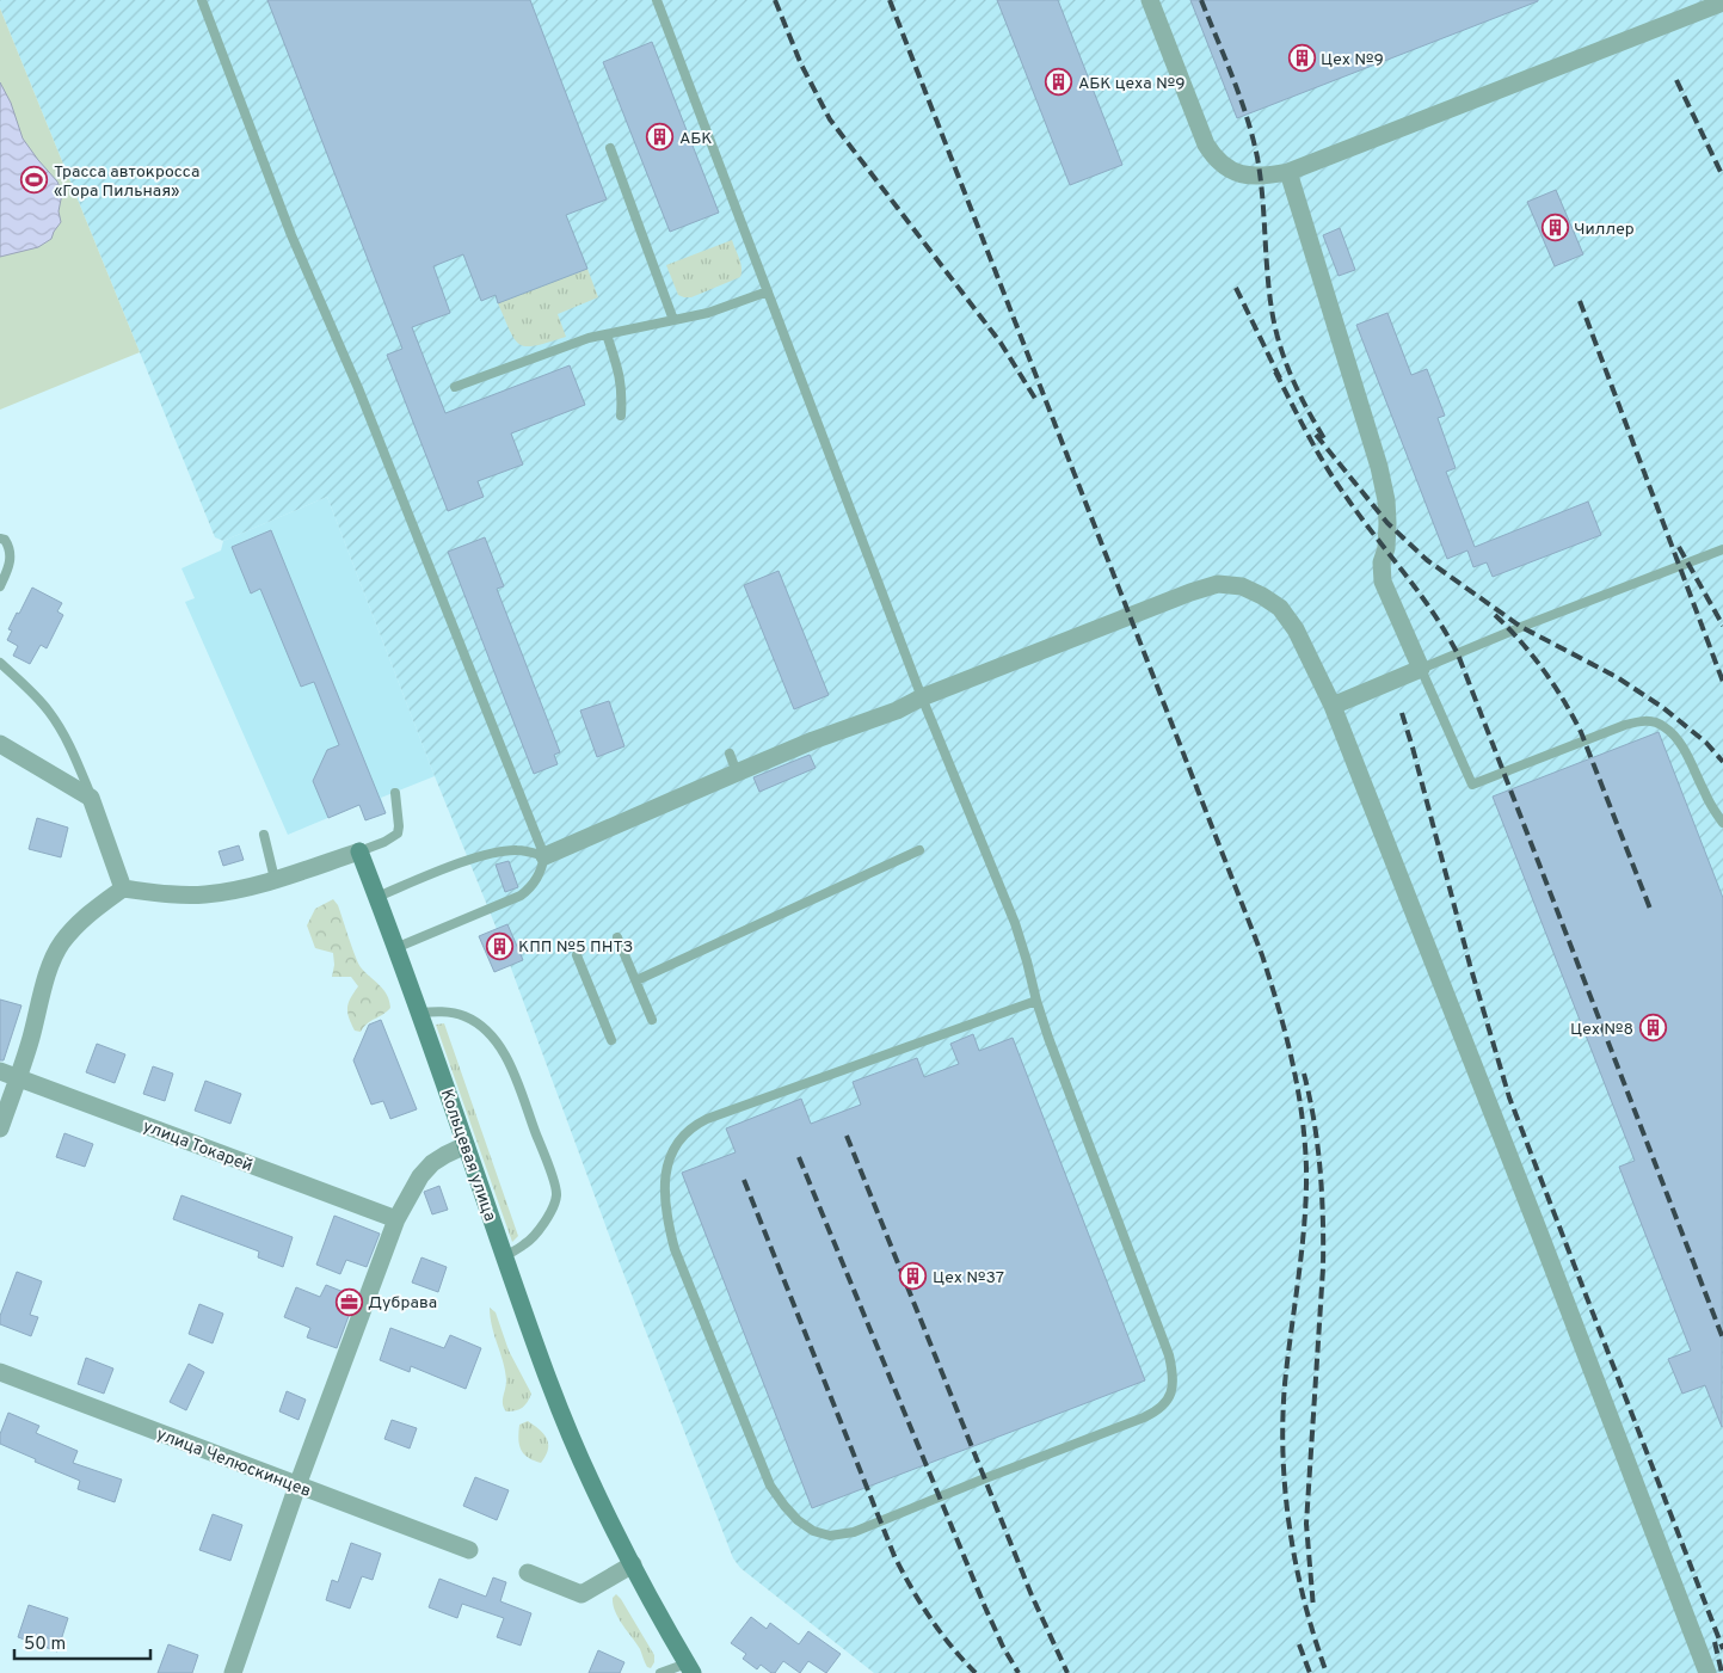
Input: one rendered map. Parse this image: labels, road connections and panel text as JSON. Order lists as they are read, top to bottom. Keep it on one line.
{"streets":{"street":["улица Токарей","Кольцевая улица","улица Челюскинцев"]},"places":{"building":["Цех №9","АБК цеха №9","АБК","Чиллер","КПП №5 ПНТЗ","Цех №8","Цех №37"],"sports":["Трасса автокросса «Гора Пильная»"],"office":["Дубрава"]},"scale_bar":"50 m"}
